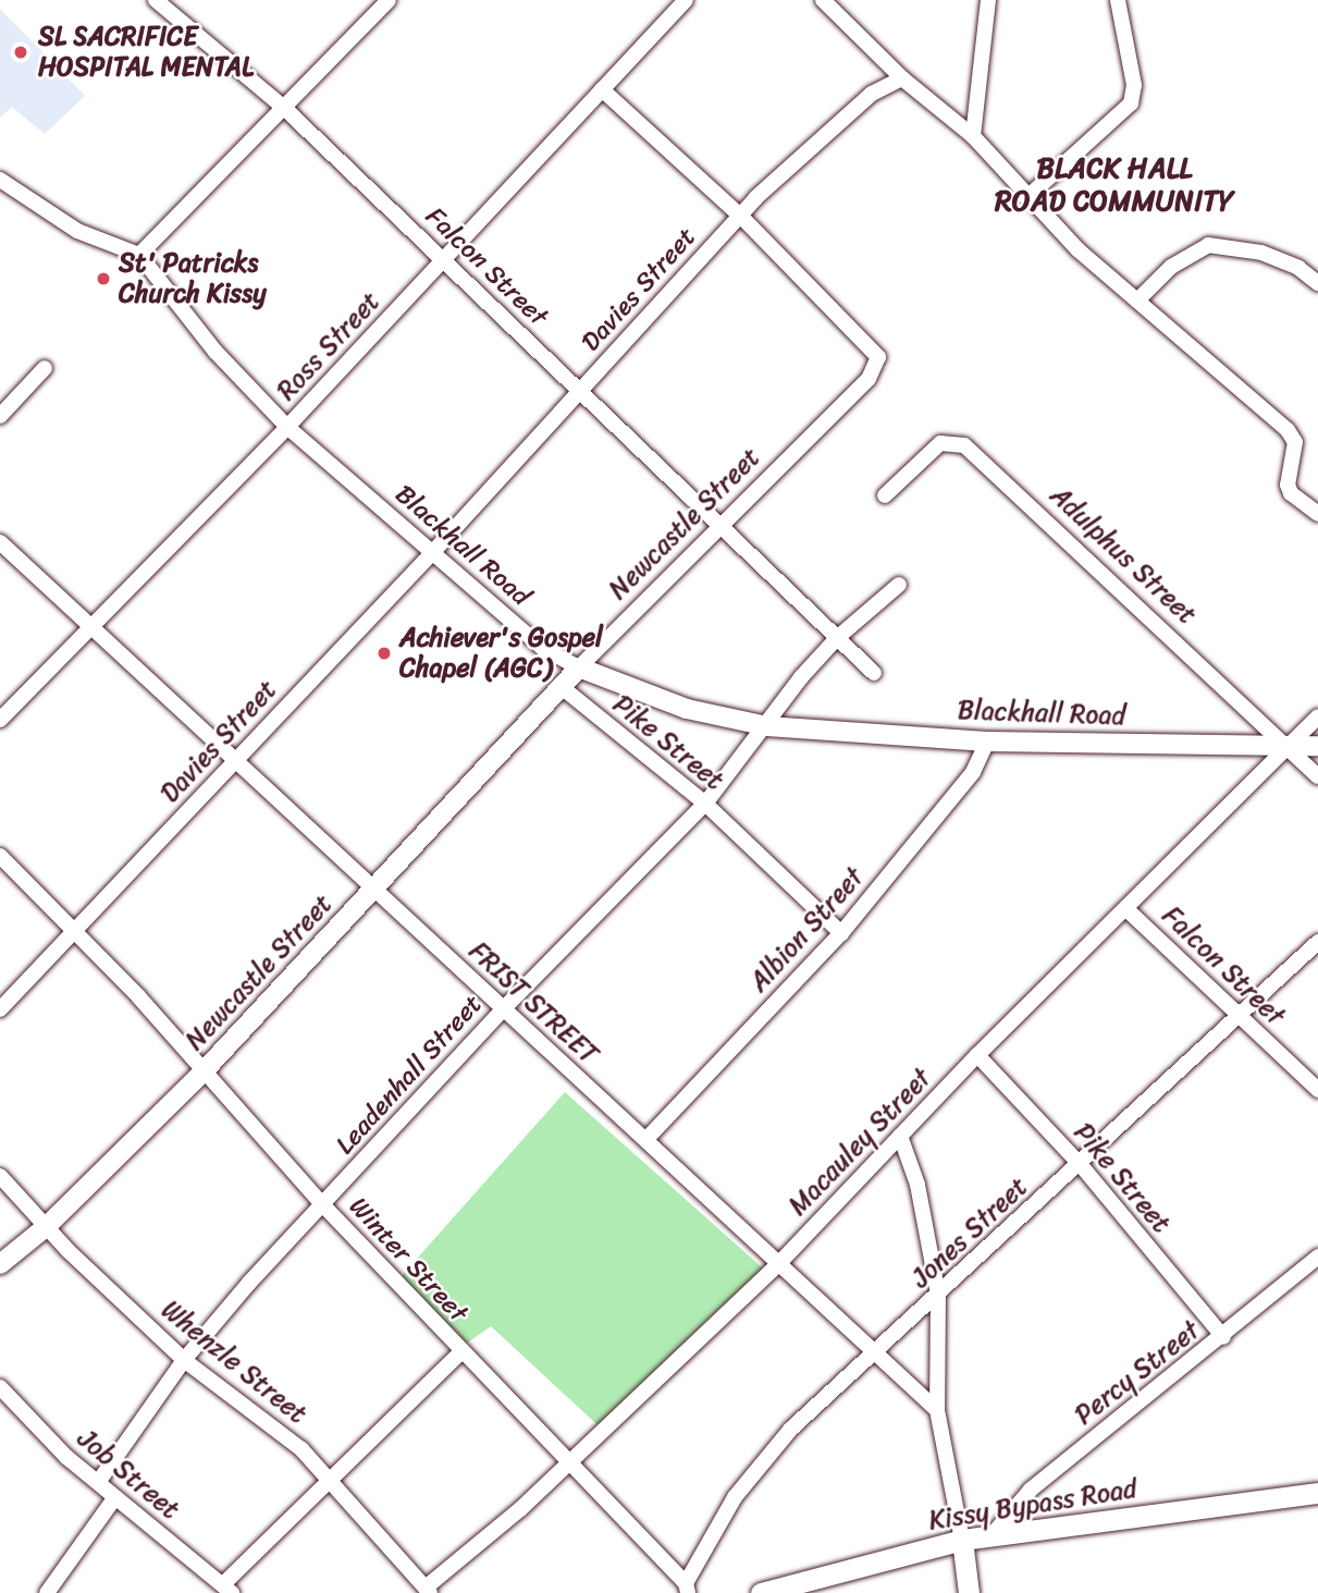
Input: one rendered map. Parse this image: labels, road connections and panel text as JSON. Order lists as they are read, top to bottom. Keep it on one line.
{"streets":{"main road":["Kissy Bypass Road"],"street":["Falcon Street","Davies Street","Ross Street","Newcastle Street","Blackhall Road","Adulphus Street","Pike Street","Albion Street","FRIST STREET","Leadenhall Street","Macauley Street","Jones Street","Winter Street","Whenzle Street","Percy Street","Job Street"]},"crossings":[["Falcon Street","Davies Street"],["Falcon Street","Ross Street"],["Falcon Street","Newcastle Street"],["Falcon Street","Leadenhall Street"],["Falcon Street","Macauley Street"],["Falcon Street","Jones Street"],["Davies Street","Newcastle Street"],["Davies Street","Blackhall Road"],["Davies Street","FRIST STREET"],["Davies Street","Winter Street"],["Ross Street","Newcastle Street"],["Ross Street","Blackhall Road"],["Ross Street","FRIST STREET"],["Newcastle Street","Blackhall Road"],["Newcastle Street","Pike Street"],["Newcastle Street","FRIST STREET"],["Newcastle Street","Winter Street"],["Newcastle Street","Whenzle Street"],["Blackhall Road","Adulphus Street"],["Blackhall Road","Albion Street"],["Blackhall Road","Leadenhall Street"],["Blackhall Road","Macauley Street"],["Adulphus Street","Macauley Street"],["Pike Street","Albion Street"],["Pike Street","Leadenhall Street"],["Pike Street","Macauley Street"],["Pike Street","Jones Street"],["Pike Street","Percy Street"],["Albion Street","FRIST STREET"],["FRIST STREET","Leadenhall Street"],["FRIST STREET","Macauley Street"],["FRIST STREET","Jones Street"],["Leadenhall Street","Winter Street"],["Leadenhall Street","Whenzle Street"],["Leadenhall Street","Job Street"],["Macauley Street","Winter Street"],["Macauley Street","Whenzle Street"],["Jones Street","Winter Street"],["Percy Street","Kissy Bypass Road"]],"districts":["BLACK HALL ROAD COMMUNITY"],"places":["SL SACRIFICE HOSPITAL MENTAL","St' Patricks Church Kissy","Achiever's Gospel Chapel (AGC)"]}
